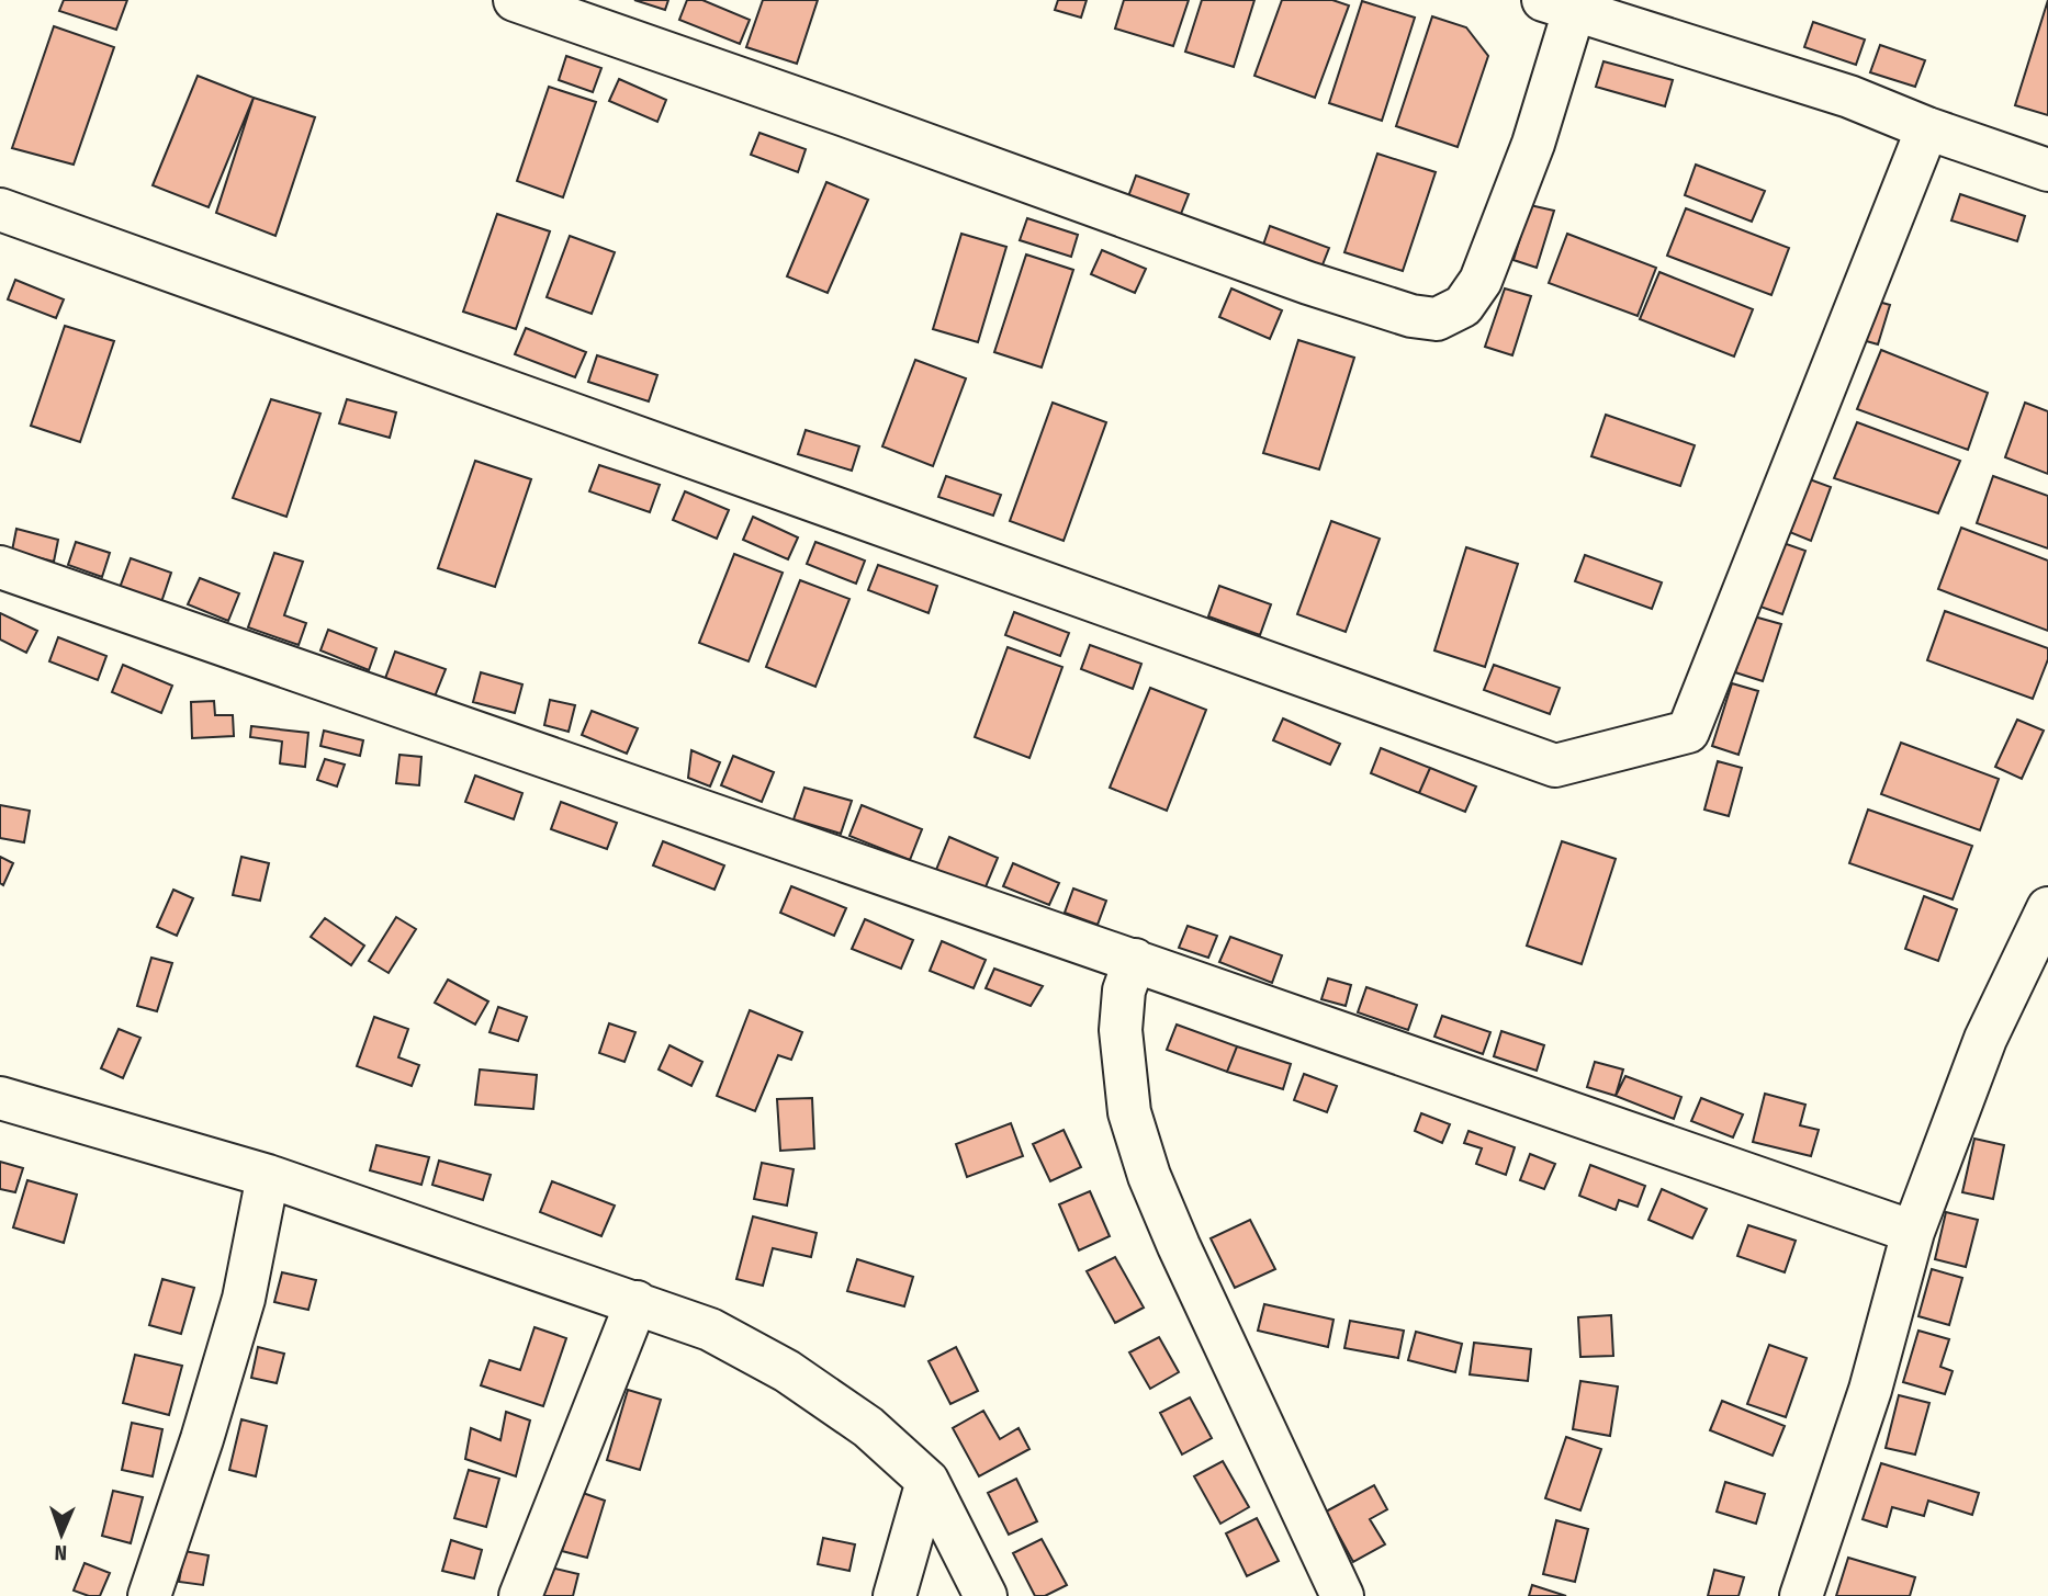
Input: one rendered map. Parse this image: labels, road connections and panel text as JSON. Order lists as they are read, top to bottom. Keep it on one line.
{"north":"bottom"}
